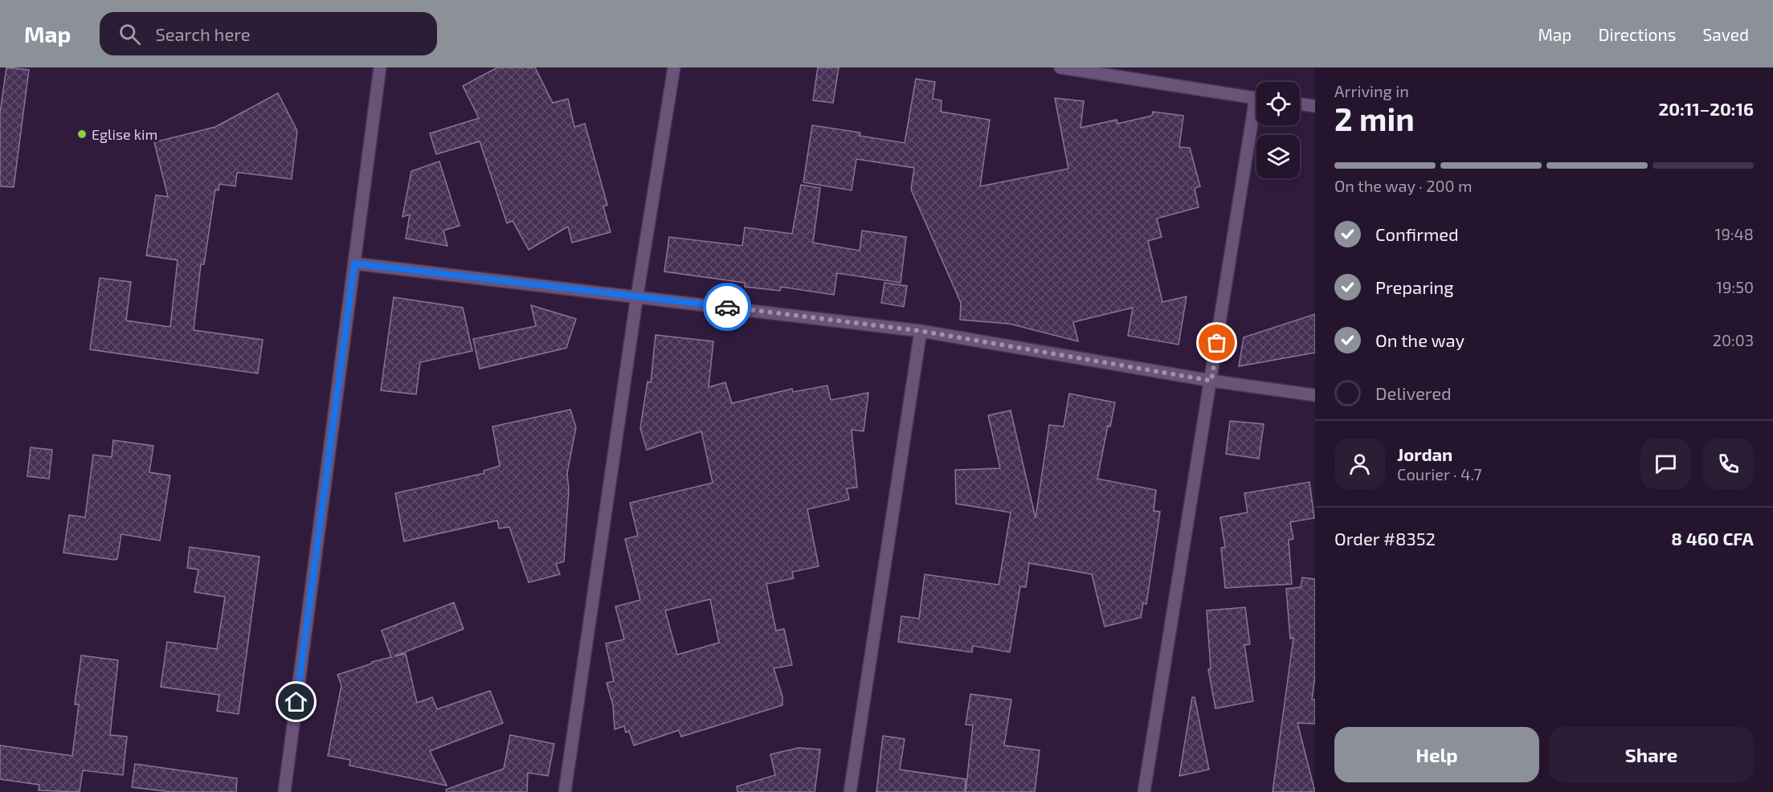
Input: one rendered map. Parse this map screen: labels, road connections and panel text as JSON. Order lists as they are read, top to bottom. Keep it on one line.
{"places":["Eglise kim"],"page":{"header":"Map","search":"Search here","nav":["Map","Directions","Saved"],"heading":["2 min","Arriving in","20:11–20:16"],"panel":["Jordan","Courier · 4.7","Order #8352","8 460 CFA"],"bar":"On the way · 200 m","list":[["Confirmed","19:48"],["Preparing","19:50"],["On the way","20:03"],"Delivered"],"buttons":["Help","Share"]}}
